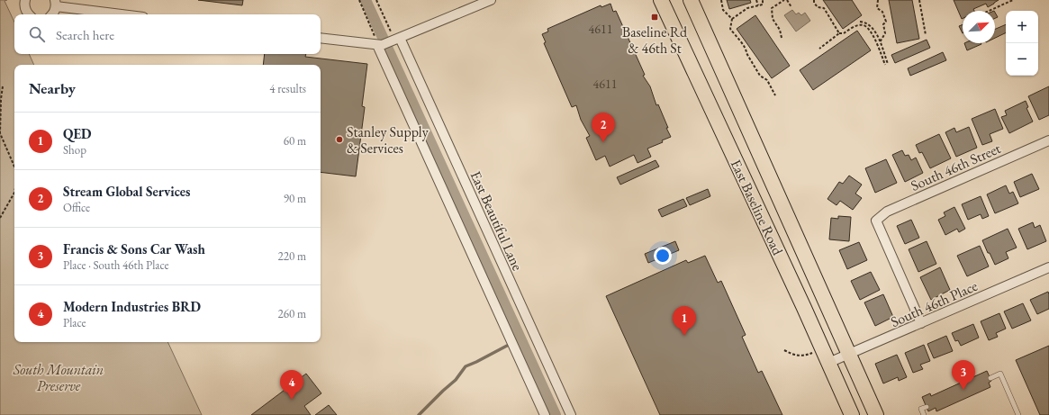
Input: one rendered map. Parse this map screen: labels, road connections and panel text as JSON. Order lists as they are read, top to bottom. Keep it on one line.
{"streets":{"main road":["East Baseline Road"],"street":["South 46th Street","East Beautiful Lane","South 46th Place"]},"crossings":[["South 46th Street","South 46th Place"],["East Baseline Road","South 46th Place"]],"parks":["South Mountain Preserve"],"places":{"transit":["Baseline Rd & 46th St"],"other":["Stanley Supply & Services"]},"house_numbers":["4611","4611"],"north":"top right","page":{"map_buttons":["+","−"],"search":"Search here","heading":["Nearby","4 results"],"list":[{"mark":"1","name":"QED","note":"Shop","value":"60 m"},{"mark":"2","name":"Stream Global Services","note":"Office","value":"90 m"},{"mark":"3","name":"Francis & Sons Car Wash","note":"Place · South 46th Place","value":"220 m"},{"mark":"4","name":"Modern Industries BRD","note":"Place","value":"260 m"}],"pins":["2","1","3","4"]}}
